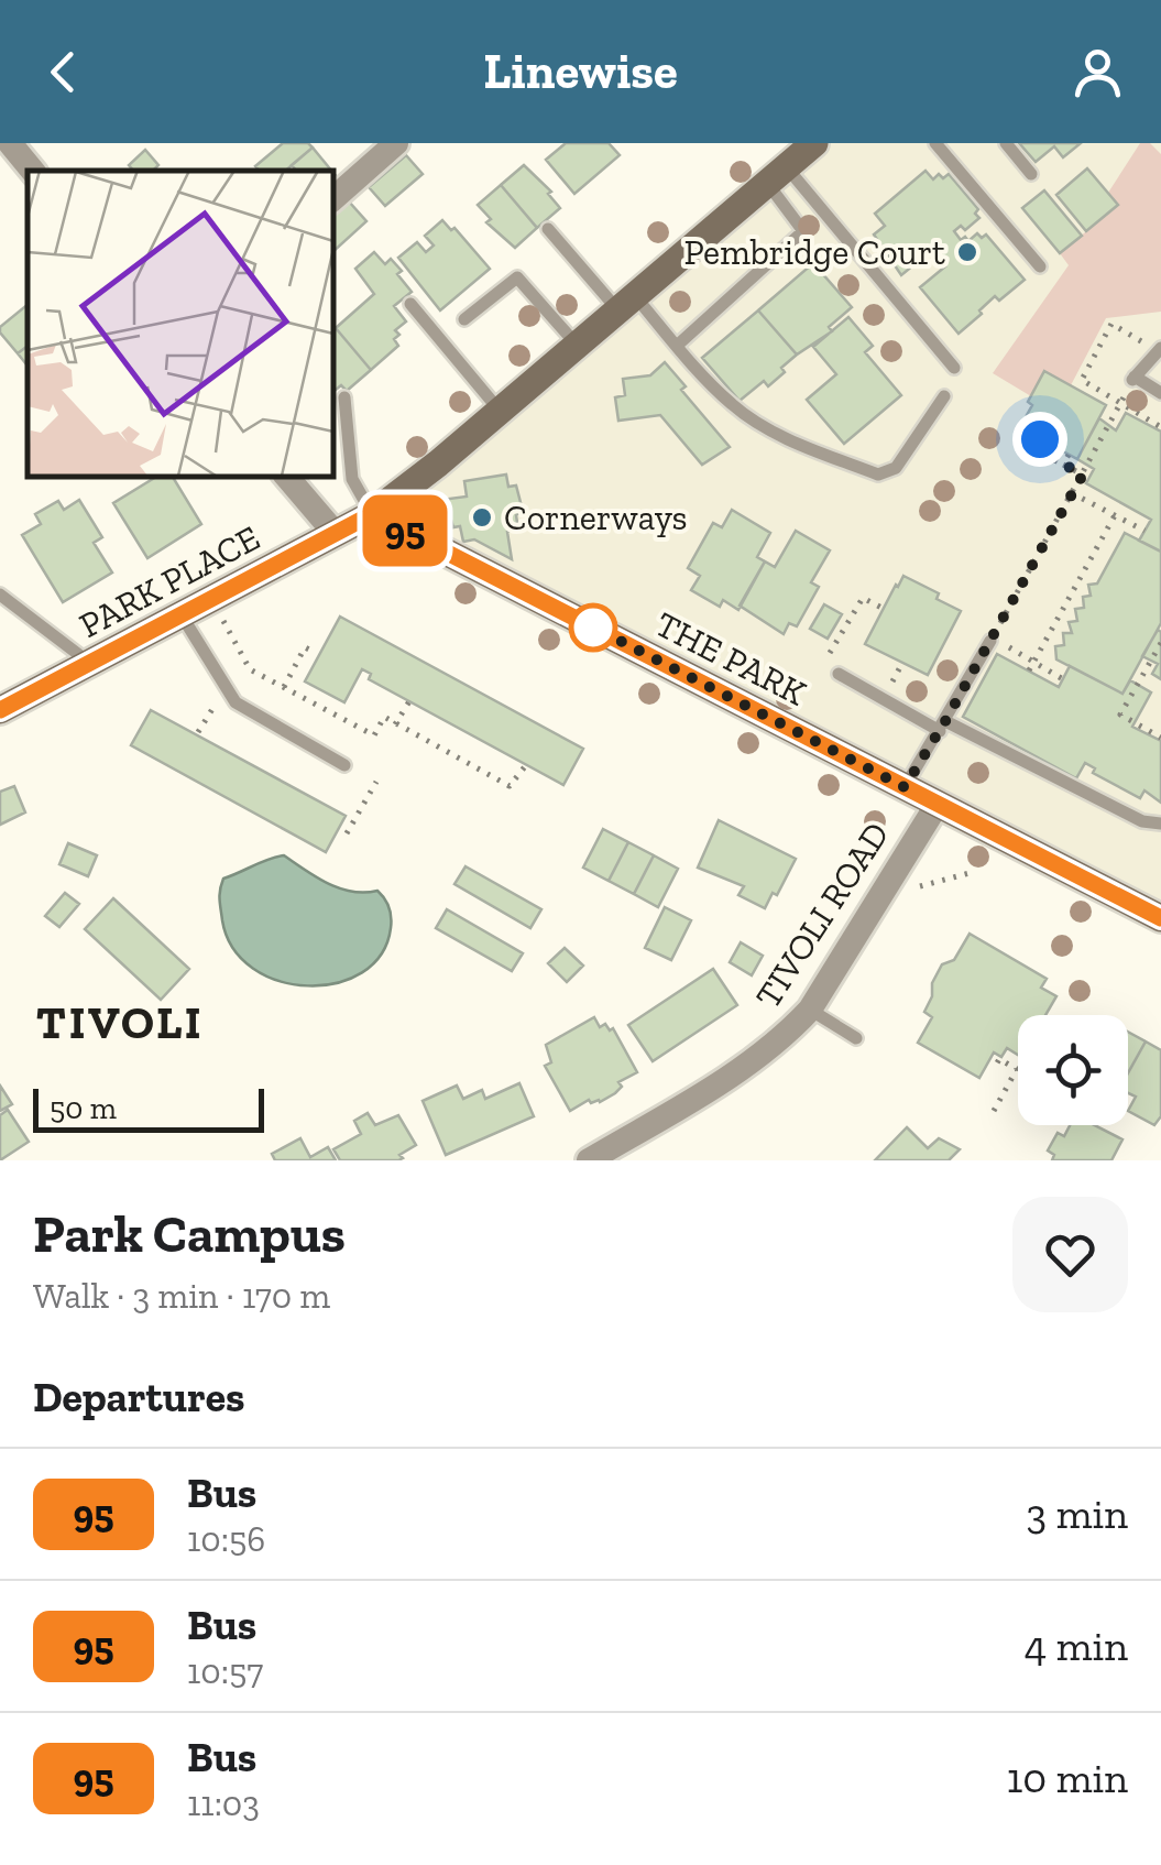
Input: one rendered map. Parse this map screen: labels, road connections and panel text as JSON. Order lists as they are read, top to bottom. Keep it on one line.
{"streets":{"street":["PARK PLACE","THE PARK","TIVOLI ROAD"]},"crossings":[["PARK PLACE","THE PARK"],["THE PARK","TIVOLI ROAD"]],"districts":["TIVOLI"],"places":["Pembridge Court","Cornerways"],"lines":["bus line 95"],"scale_bar":"50 m","page":{"header":"Linewise","on_map":"95","scale":"50 m","heading":[["Park Campus","Walk · 3 min · 170 m"],"Departures"],"list":[{"mark":"95","name":"Bus","note":"10:56","value":"3 min"},{"mark":"95","name":"Bus","note":"10:57","value":"4 min"},{"mark":"95","name":"Bus","note":"11:03","value":"10 min"}]}}
